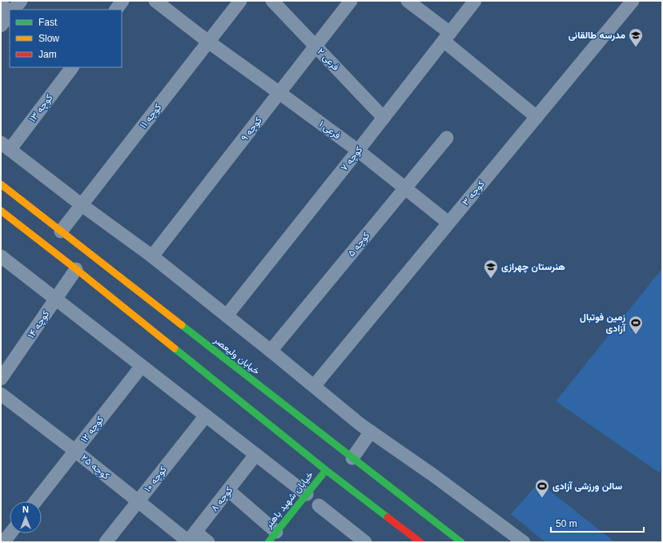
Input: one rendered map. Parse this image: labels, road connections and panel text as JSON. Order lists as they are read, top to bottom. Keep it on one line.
{"streets":{"street":["فرعی ۲","کوچه ۱۳","کوچه ۱۱","کوچه ۹","فرعی ۱","کوچه ۷","کوچه ۳","کوچه ۵","کوچه ۱۴","خیابان ولیعصر","کوچه ۱۲","کوچه ۲۵","کوچه ۱۰","کوچه ۸","خیابان شهید باهنر"]},"crossings":[["فرعی ۲","کوچه ۹"],["فرعی ۲","کوچه ۷"],["کوچه ۱۱","فرعی ۱"],["کوچه ۱۱","خیابان ولیعصر"],["کوچه ۹","فرعی ۱"],["فرعی ۱","کوچه ۷"],["فرعی ۱","کوچه ۳"],["فرعی ۱","کوچه ۵"],["کوچه ۱۲","کوچه ۲۵"],["کوچه ۲۵","کوچه ۱۰"],["کوچه ۲۵","کوچه ۸"]],"places":{"school or university":["مدرسه طالقانی","هنرستان چهرازی"],"sports":["زمین فوتبال آزادی","سالن ورزشی آزادی"]},"legend":["Fast","Slow","Jam"],"scale_bar":"50 m","north":"top"}
